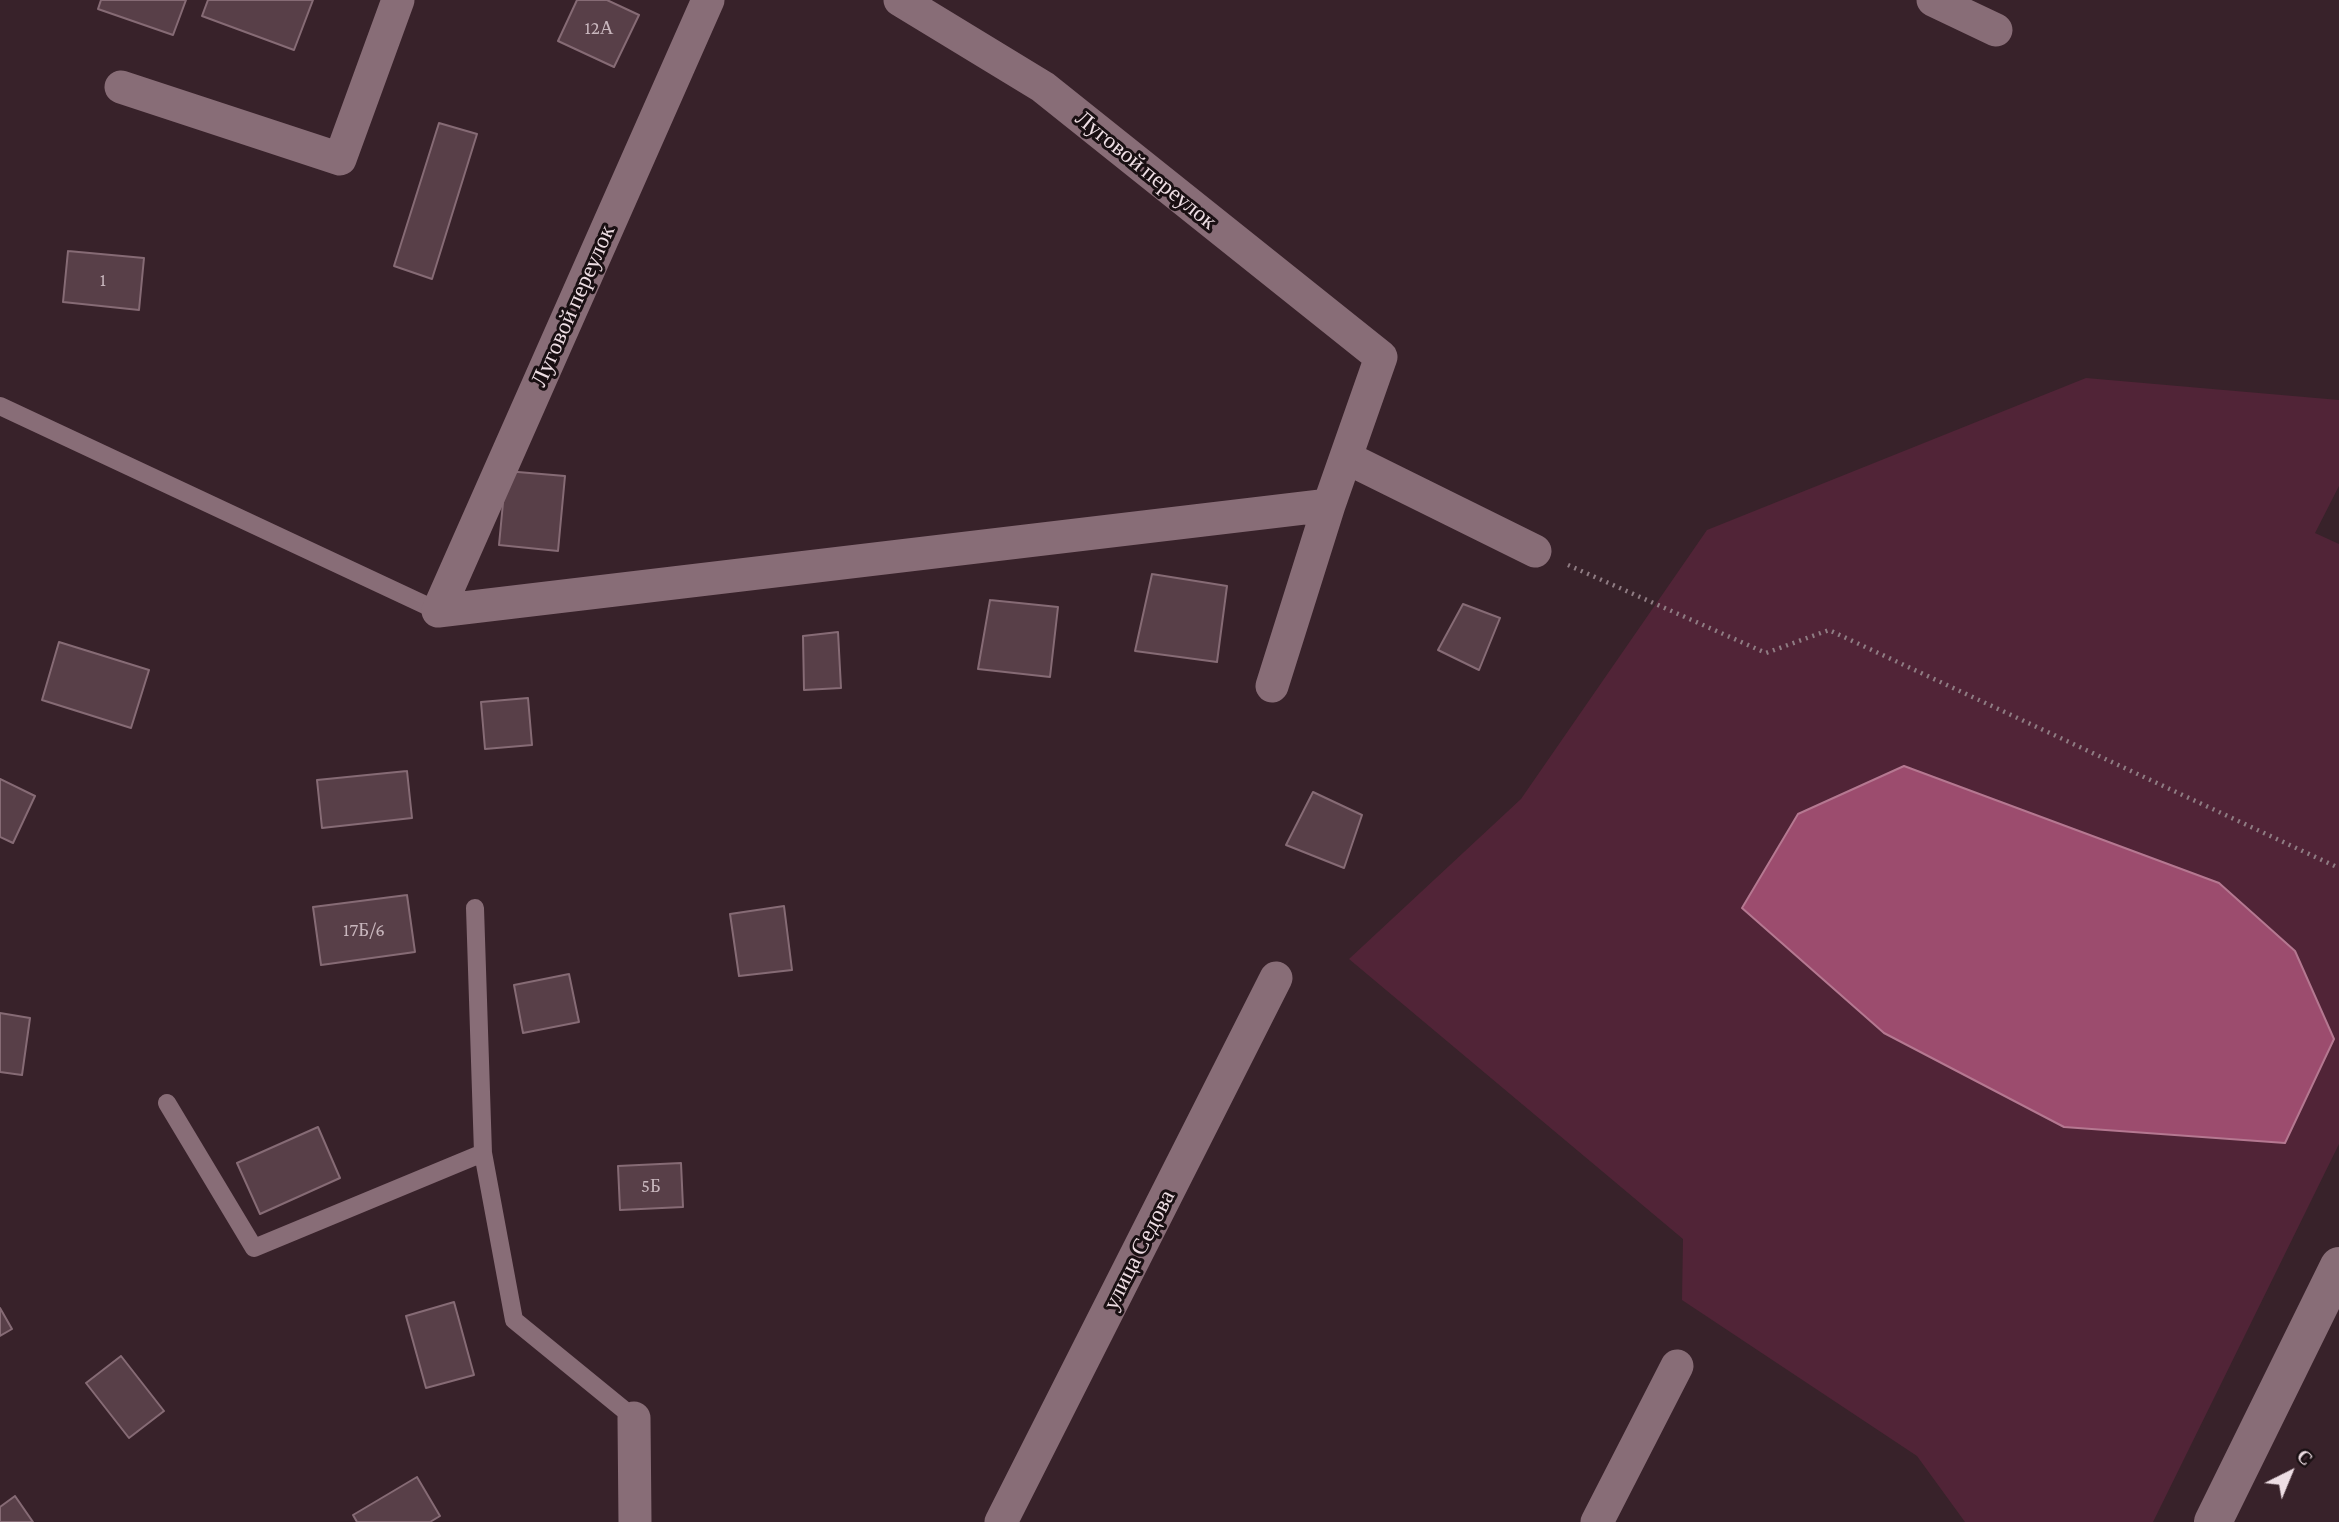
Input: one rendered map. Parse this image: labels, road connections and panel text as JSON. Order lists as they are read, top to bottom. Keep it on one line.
{"streets":{"street":["Луговой переулок","улица Седова"]},"house_numbers":["12А","1","17Б/6","5Б"],"north":"top right"}
